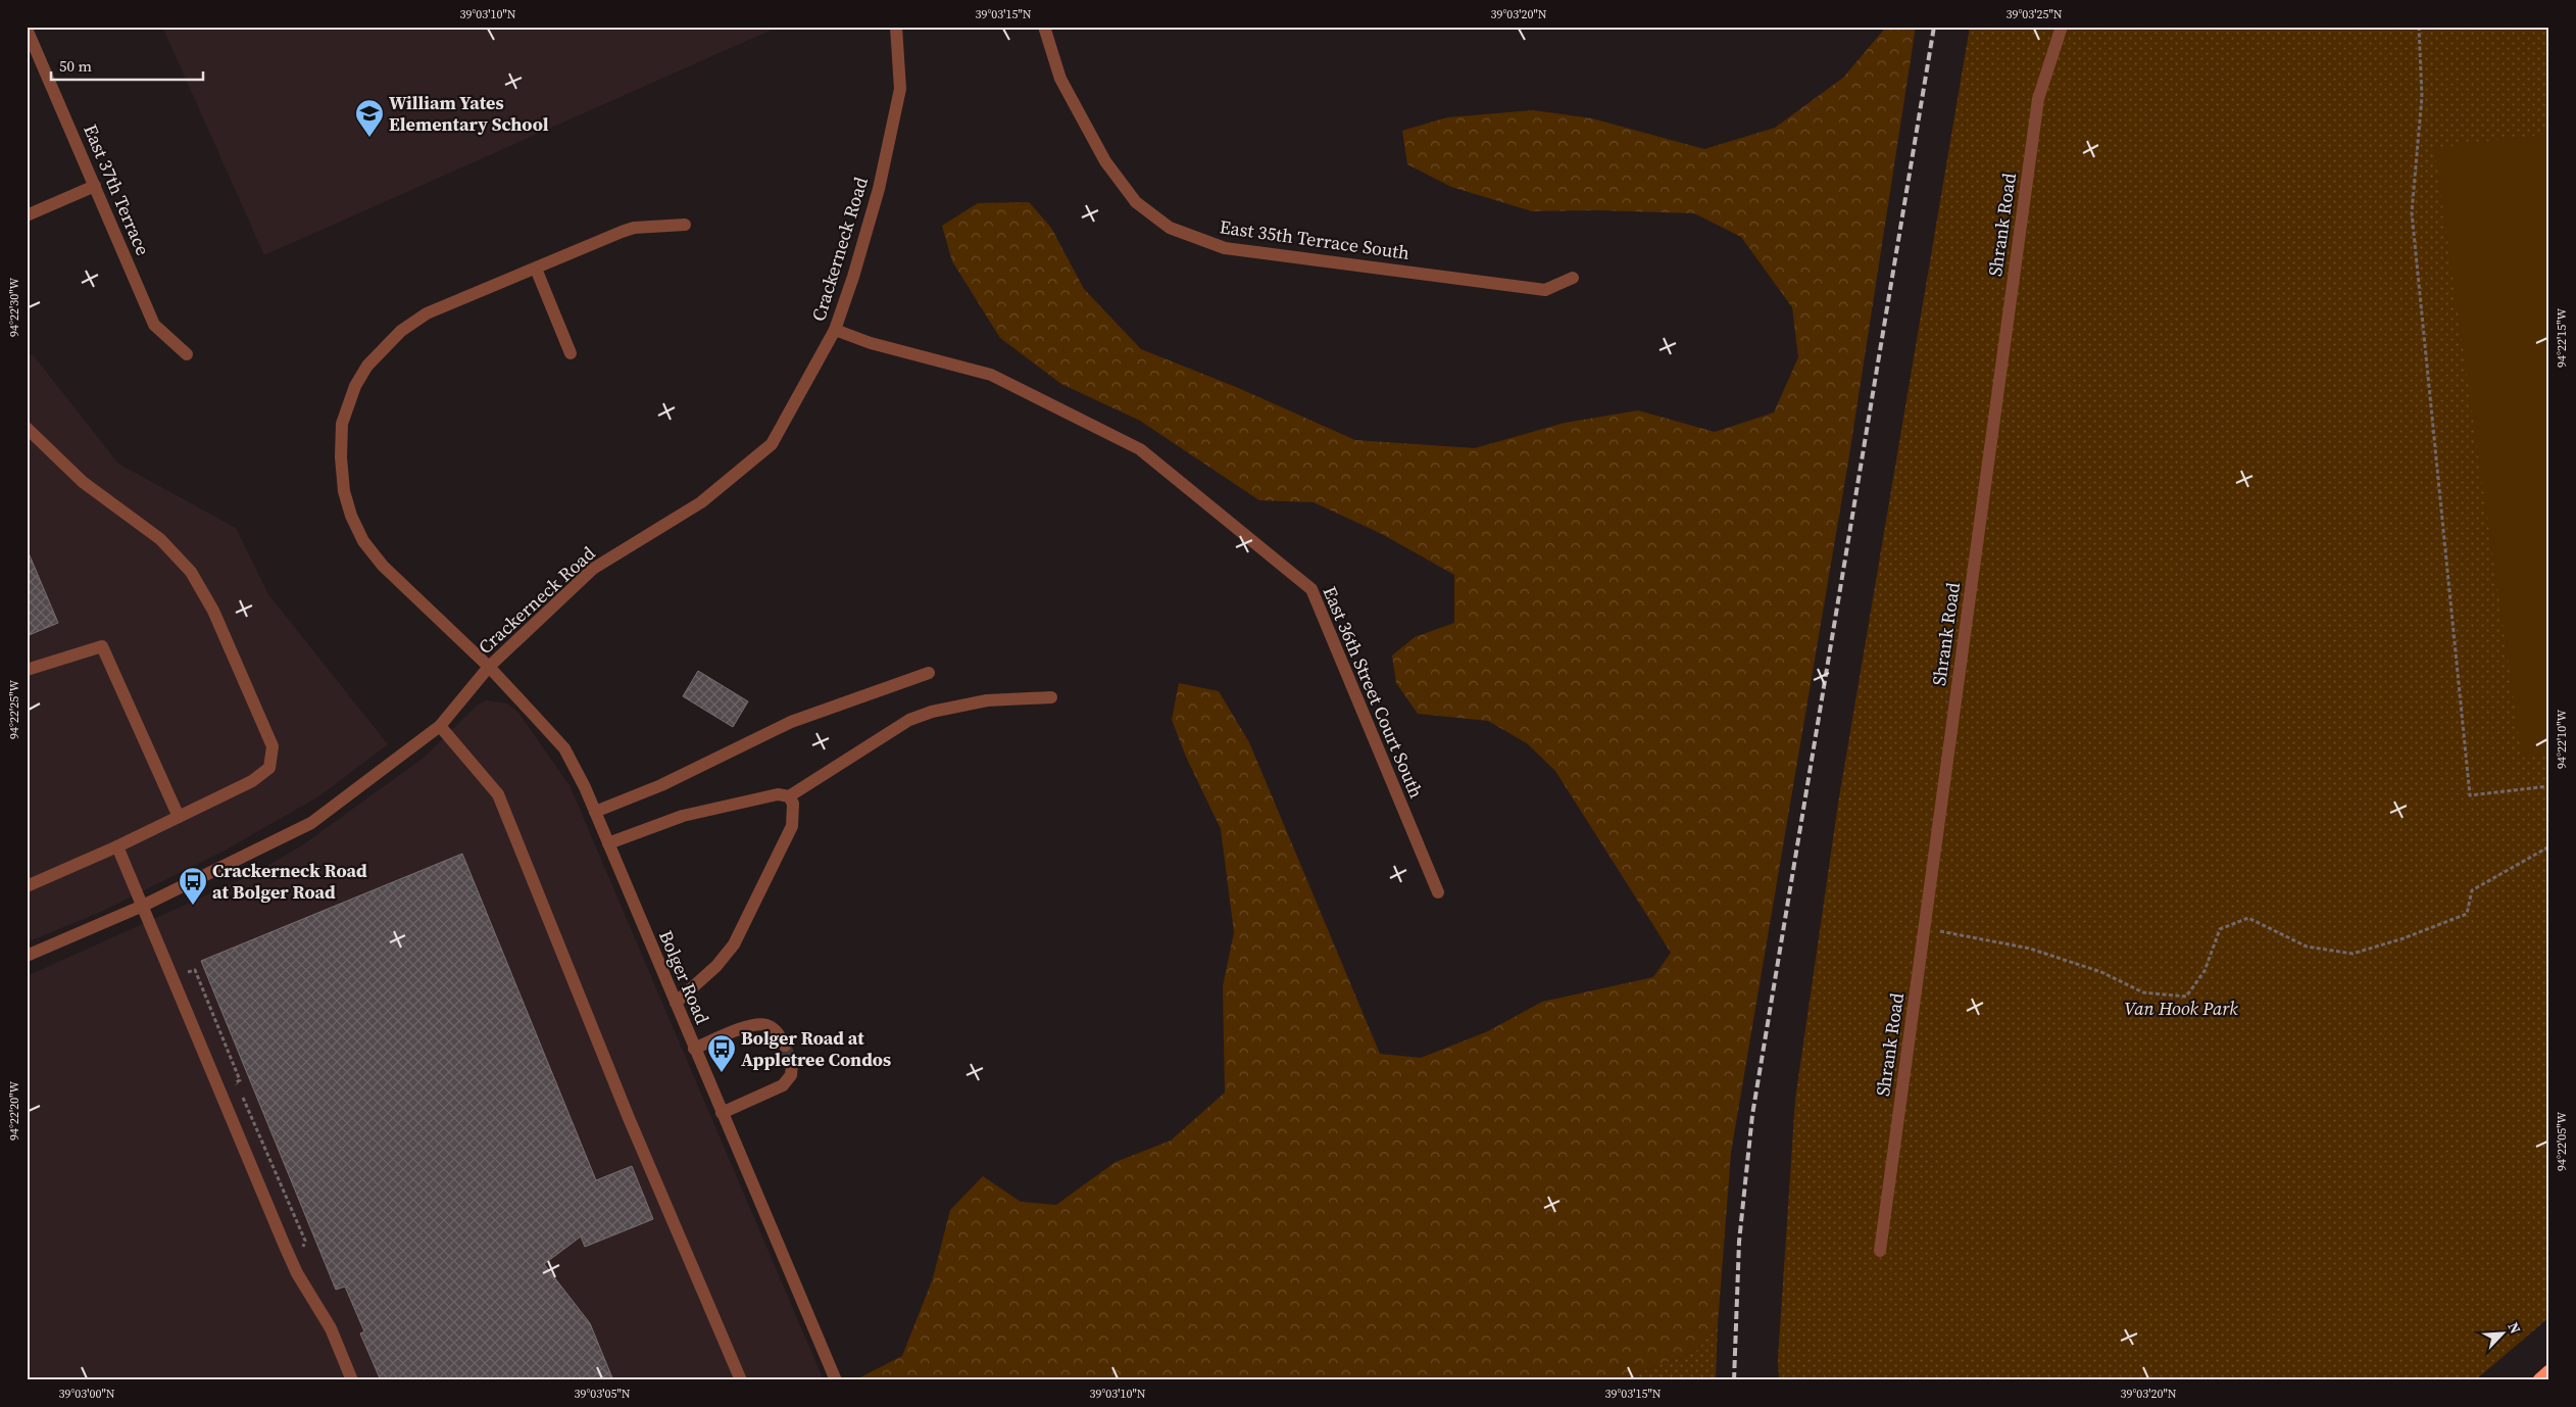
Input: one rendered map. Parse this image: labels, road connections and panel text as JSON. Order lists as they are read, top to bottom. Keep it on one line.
{"streets":{"street":["East 37th Terrace","Shrank Road","East 35th Terrace South","Crackerneck Road","East 36th Street Court South","Bolger Road"]},"crossings":[["Crackerneck Road","East 36th Street Court South"],["Crackerneck Road","Bolger Road"]],"parks":["Van Hook Park"],"places":{"school or university":["William Yates Elementary School"],"bus stop":["Crackerneck Road at Bolger Road","Bolger Road at Appletree Condos"]},"scale_bar":"50 m","north":"top right","coordinates":["39°03'10\"N","39°03'15\"N","39°03'20\"N","39°03'25\"N","94°22'30\"W","94°22'15\"W","94°22'25\"W","94°22'10\"W","94°22'20\"W","94°22'05\"W","39°03'00\"N","39°03'05\"N"]}
